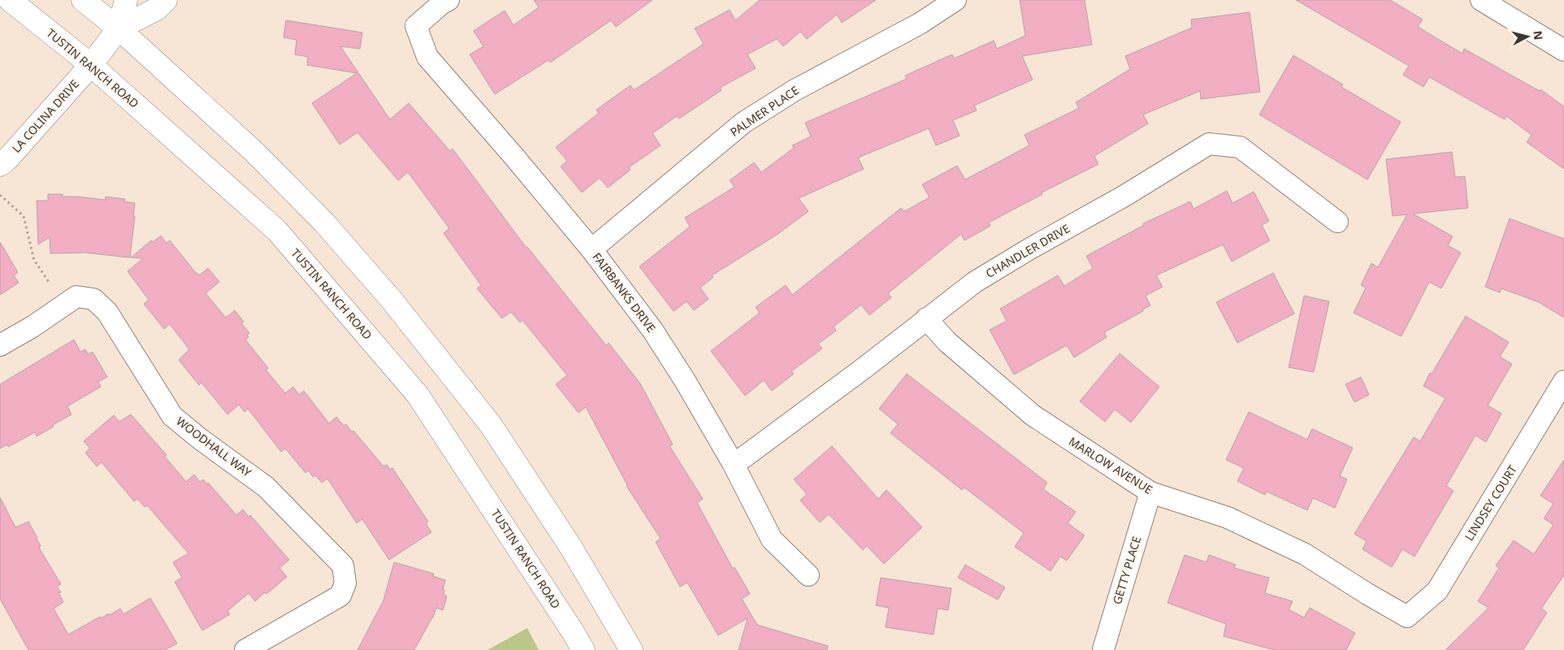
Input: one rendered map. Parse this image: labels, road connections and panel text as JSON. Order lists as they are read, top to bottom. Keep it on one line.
{"streets":{"main road":["TUSTIN RANCH ROAD","LA COLINA DRIVE"],"street":["PALMER PLACE","CHANDLER DRIVE","FAIRBANKS DRIVE","WOODHALL WAY","MARLOW AVENUE","LINDSEY COURT","GETTY PLACE"]},"crossings":[["TUSTIN RANCH ROAD","LA COLINA DRIVE"],["PALMER PLACE","FAIRBANKS DRIVE"],["CHANDLER DRIVE","FAIRBANKS DRIVE"],["CHANDLER DRIVE","MARLOW AVENUE"],["MARLOW AVENUE","LINDSEY COURT"],["MARLOW AVENUE","GETTY PLACE"]],"north":"right"}
